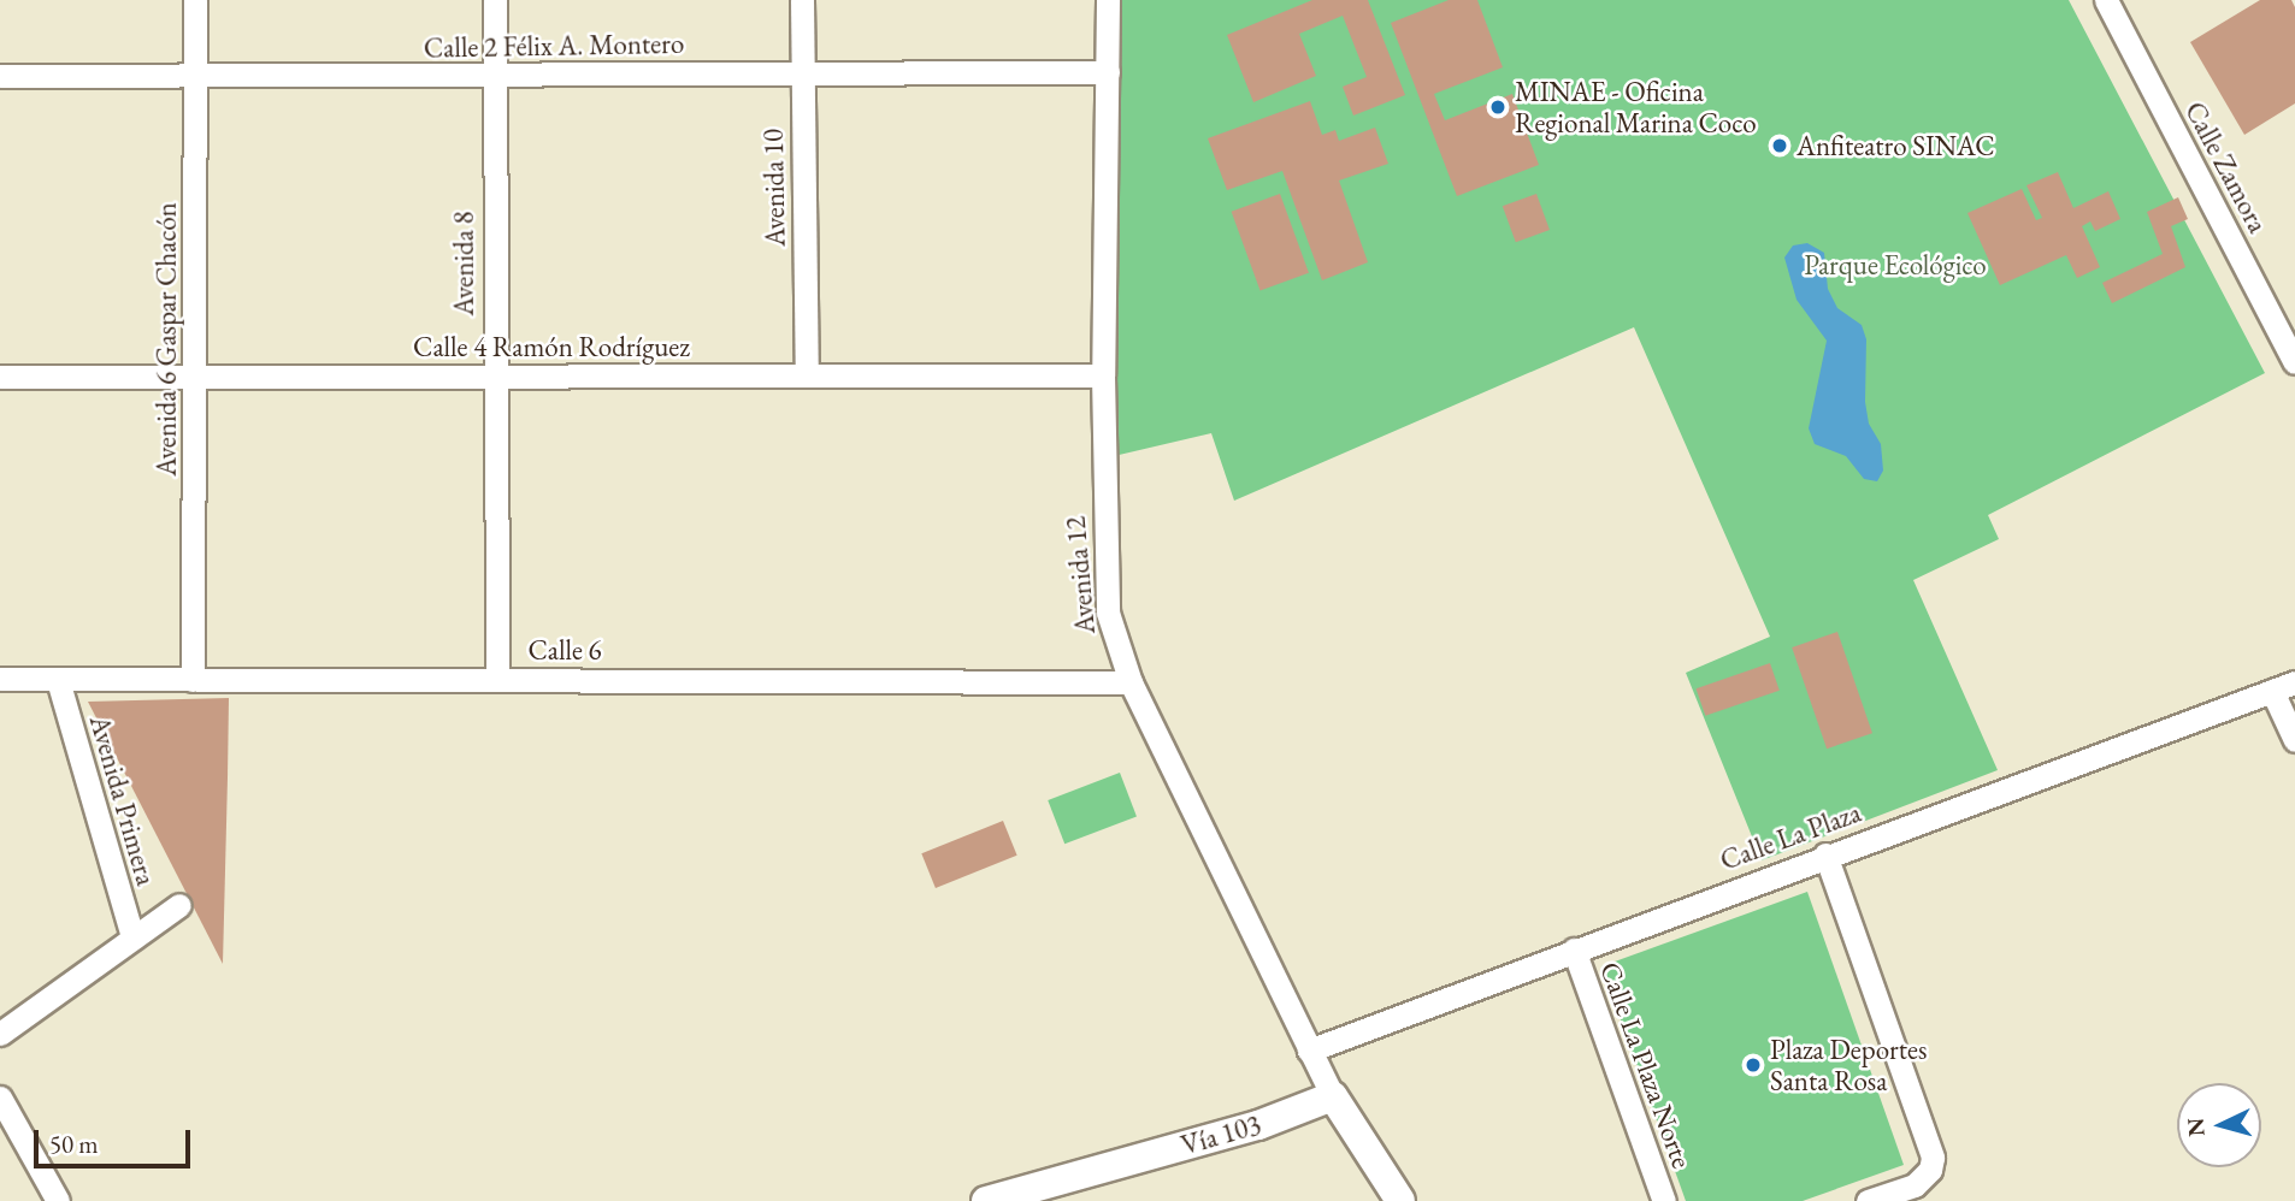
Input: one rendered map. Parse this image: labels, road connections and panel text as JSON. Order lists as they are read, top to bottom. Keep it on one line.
{"streets":{"main road":["Vía 103"],"street":["Calle 2 Félix A. Montero","Calle Zamora","Avenida 10","Avenida 8","Avenida 6 Gaspar Chacón","Calle 4 Ramón Rodríguez","Avenida 12","Calle 6","Avenida Primera","Calle La Plaza","Calle La Plaza Norte"]},"crossings":[["Calle 2 Félix A. Montero","Avenida 10"],["Calle 2 Félix A. Montero","Avenida 8"],["Calle 2 Félix A. Montero","Avenida 6 Gaspar Chacón"],["Calle 2 Félix A. Montero","Avenida 12"],["Avenida 10","Calle 4 Ramón Rodríguez"],["Avenida 8","Calle 4 Ramón Rodríguez"],["Avenida 8","Calle 6"],["Avenida 6 Gaspar Chacón","Calle 4 Ramón Rodríguez"],["Avenida 6 Gaspar Chacón","Calle 6"],["Calle 4 Ramón Rodríguez","Avenida 12"],["Avenida 12","Calle 6"],["Avenida 12","Calle La Plaza"],["Avenida 12","Vía 103"],["Calle 6","Avenida Primera"],["Calle La Plaza","Calle La Plaza Norte"]],"parks":["Parque Ecológico"],"places":["MINAE - Oficina Regional Marina Coco","Anfiteatro SINAC","Plaza Deportes Santa Rosa"],"scale_bar":"50 m","north":"left"}
